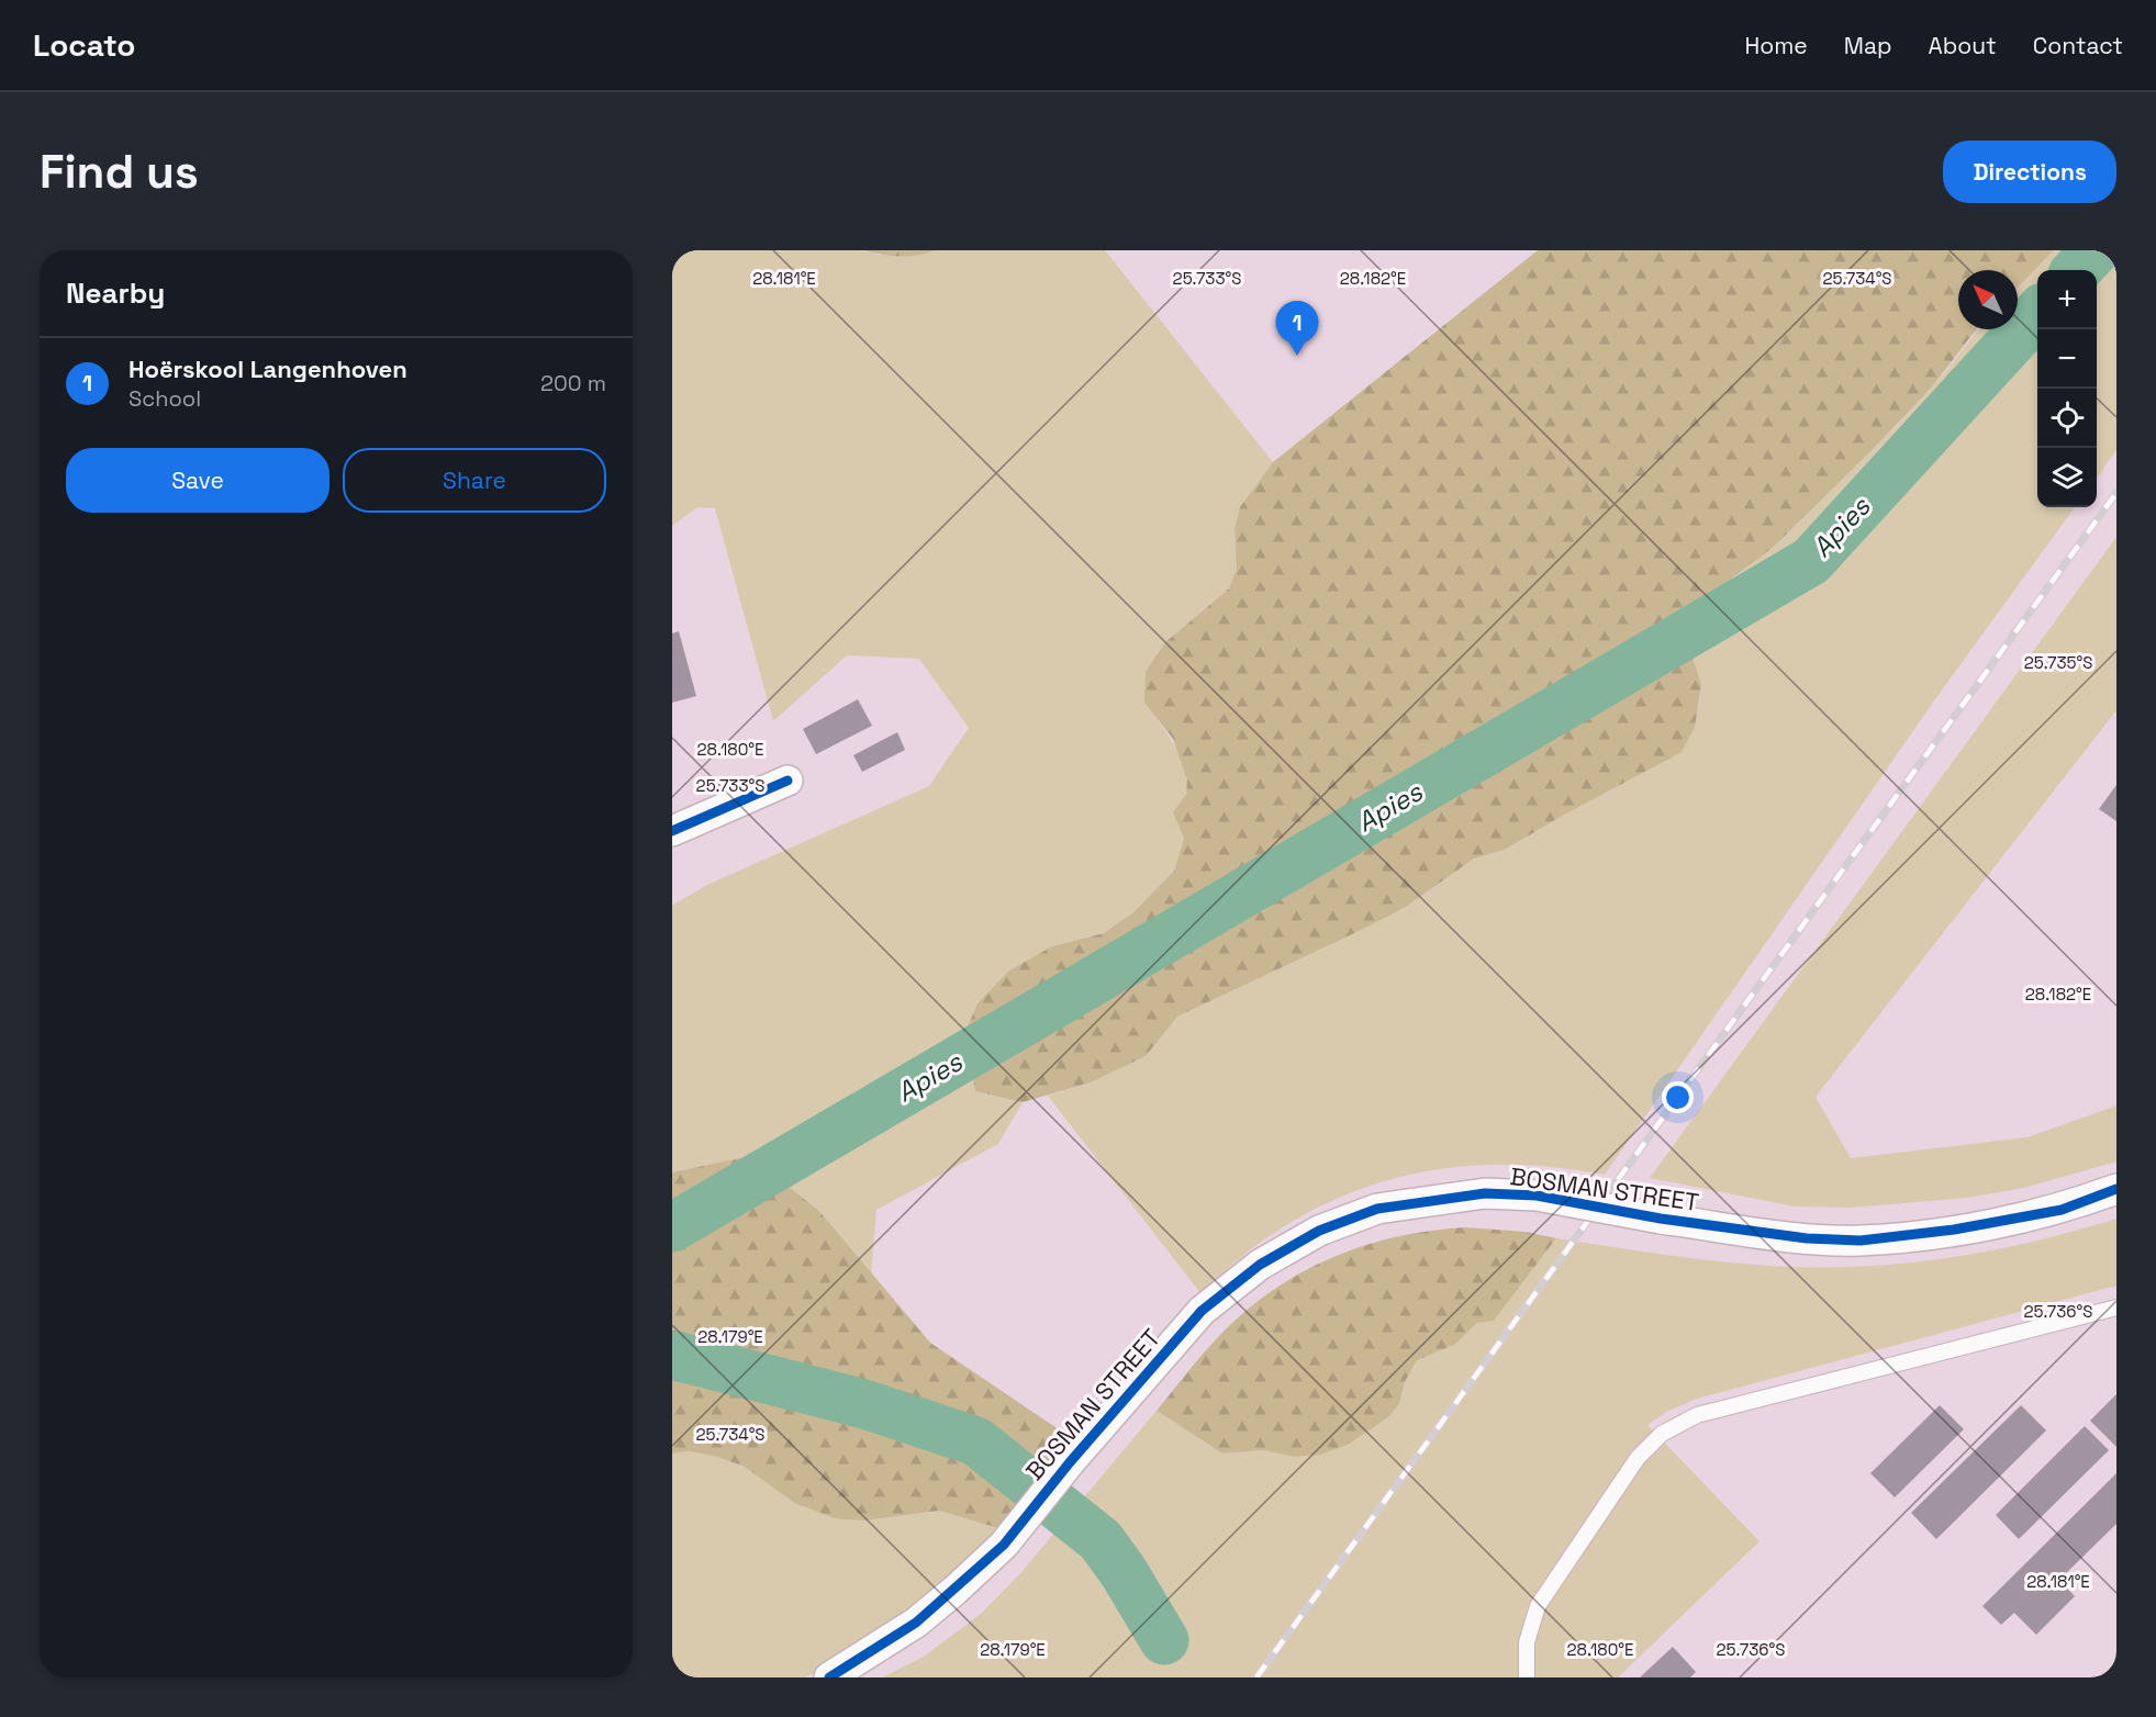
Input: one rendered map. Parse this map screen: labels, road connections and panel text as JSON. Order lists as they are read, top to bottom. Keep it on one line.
{"streets":{"street":["BOSMAN STREET"]},"water":["Apies"],"north":"top left","page":{"header":"Locato","nav":["Home","Map","About","Contact"],"buttons":["Directions",["Save","Share"]],"title":"Find us","heading":"Nearby","map_buttons":["+","−"],"pins":"1","list":[{"mark":"1","name":"Hoërskool Langenhoven","note":"School","value":"200 m"}]},"coordinates":["28.181°E","25.733°S","28.182°E","25.734°S","25.735°S","28.180°E","25.736°S","28.179°E"]}
